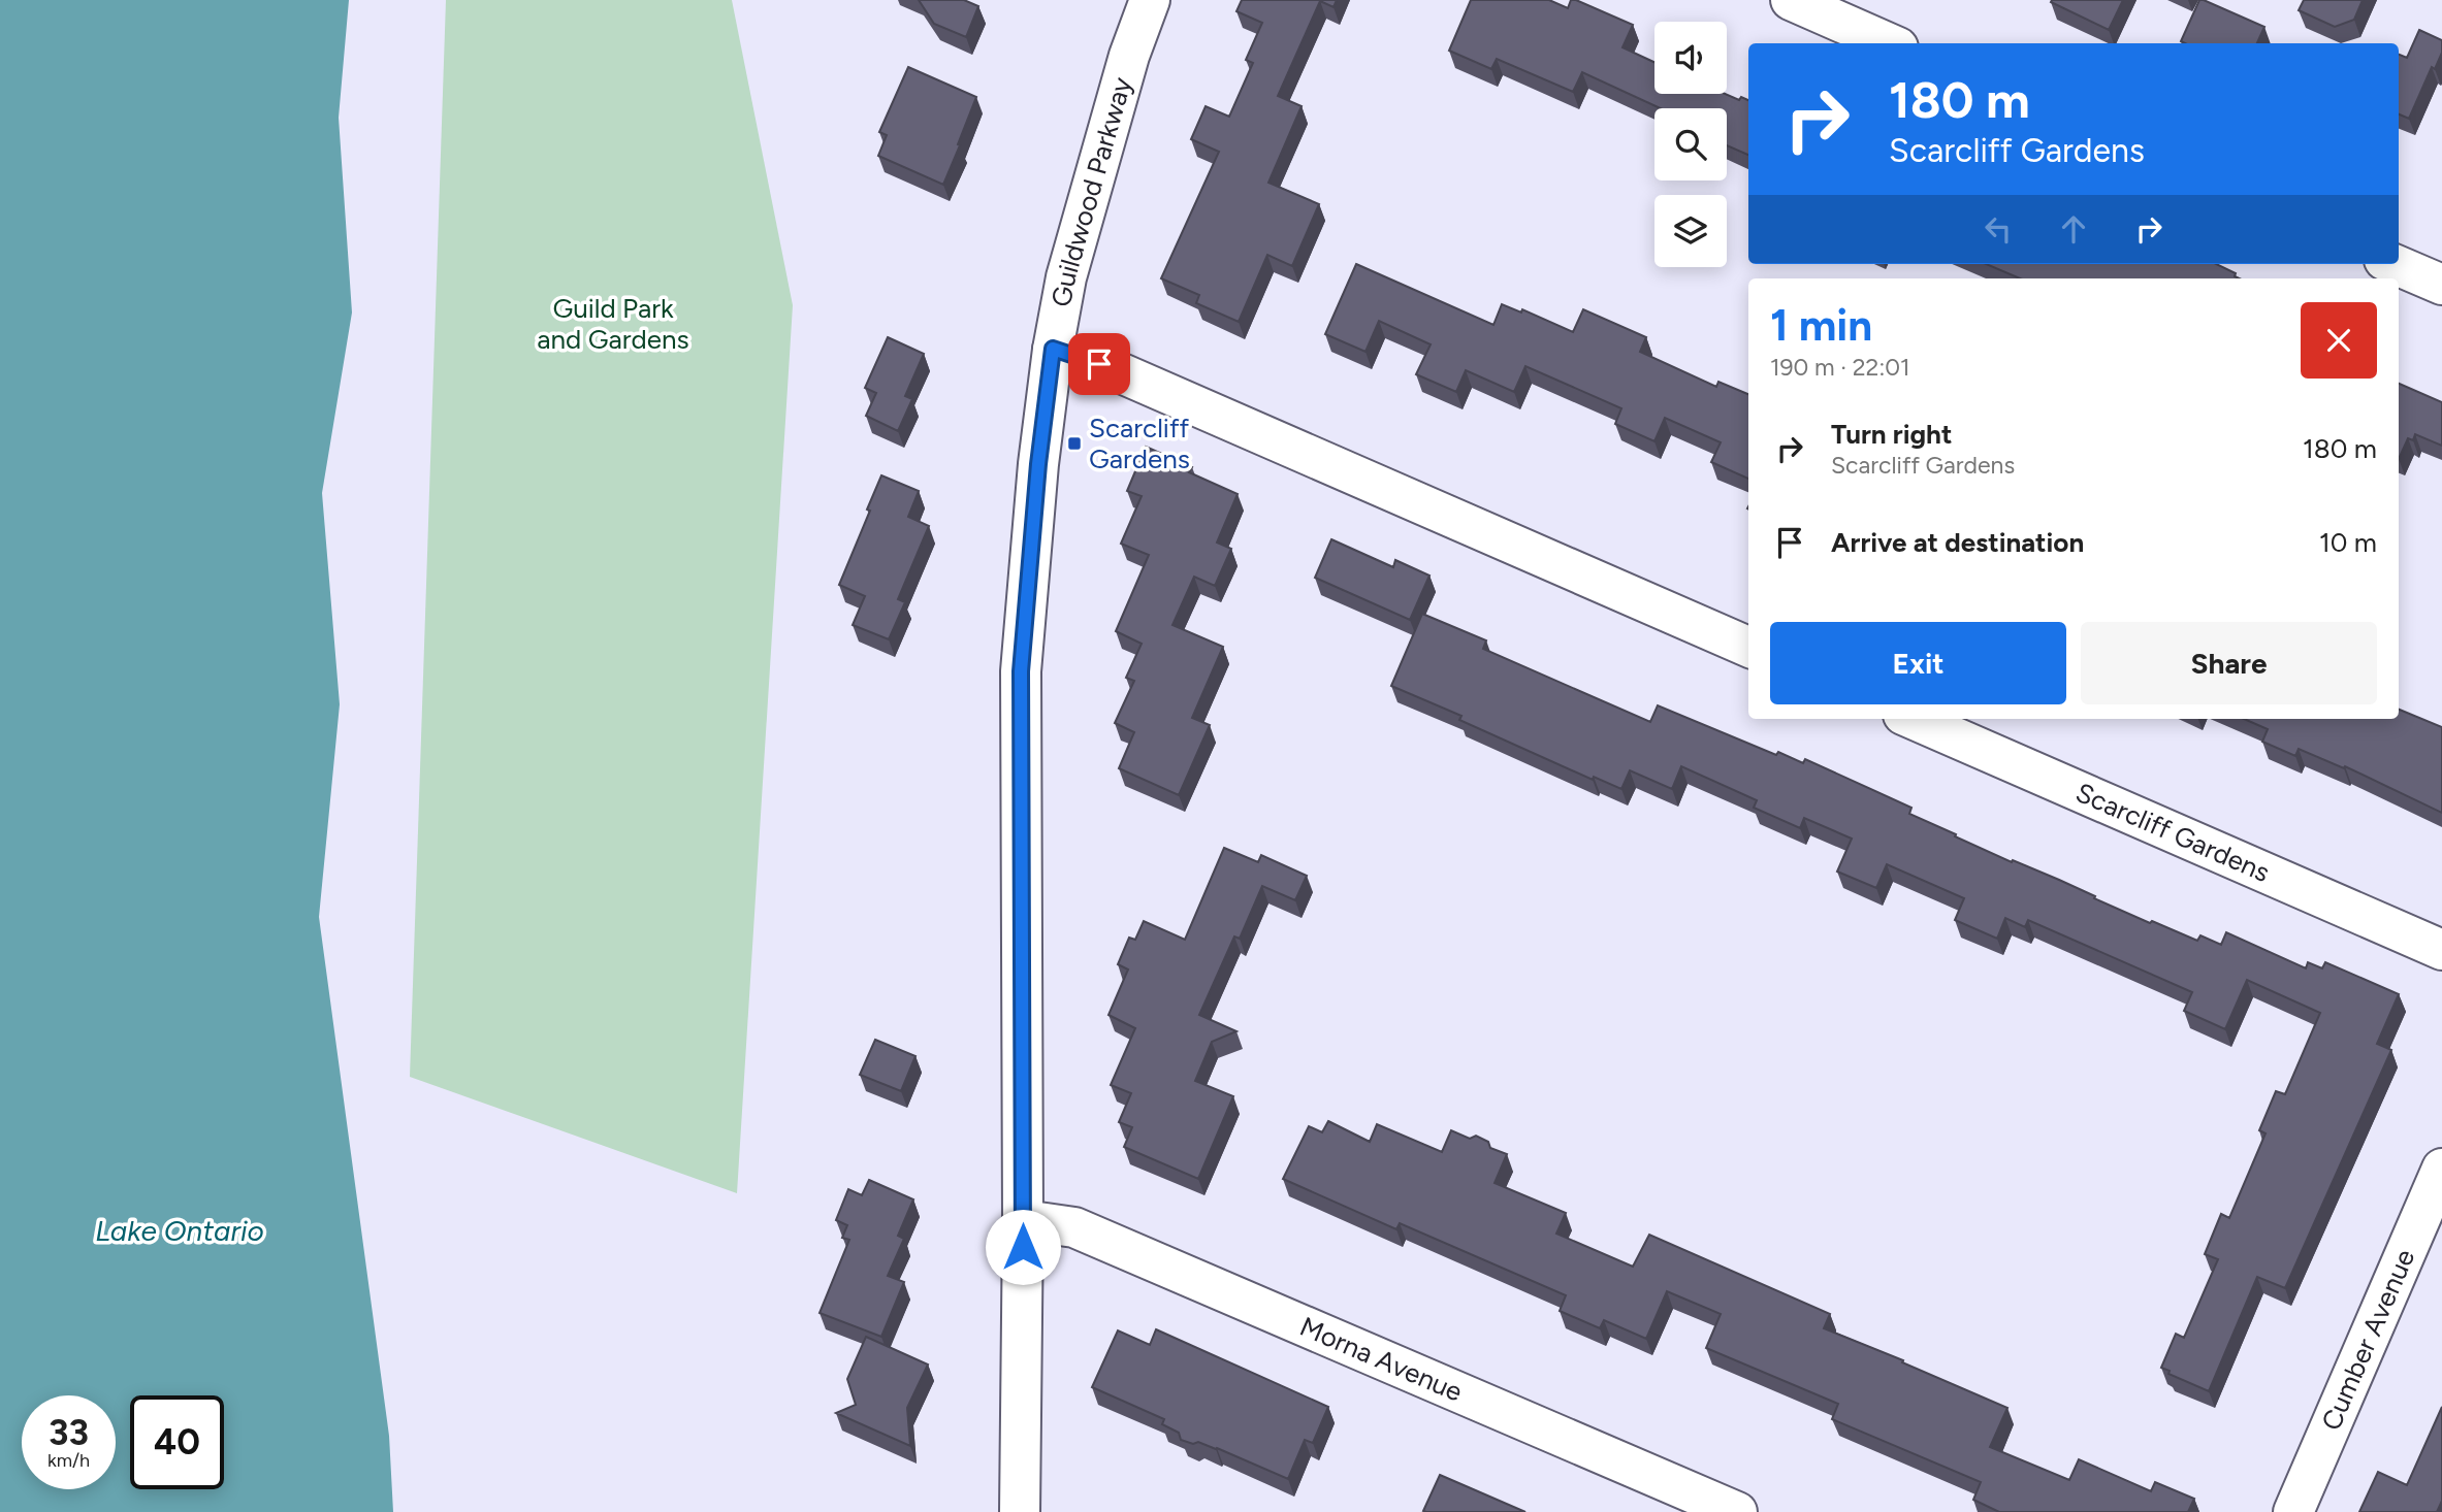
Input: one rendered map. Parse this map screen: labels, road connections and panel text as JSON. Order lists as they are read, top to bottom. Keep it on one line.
{"streets":{"street":["Guildwood Parkway","Scarcliff Gardens","Cumber Avenue","Morna Avenue"]},"crossings":[["Guildwood Parkway","Morna Avenue"]],"water":["Lake Ontario"],"parks":["Guild Park and Gardens"],"places":{"transit":["Scarcliff Gardens"]},"page":{"turn":["180 m","Scarcliff Gardens"],"heading":["1 min","190 m · 22:01"],"list":[{"name":"Turn right","note":"Scarcliff Gardens","value":"180 m"},{"name":"Arrive at destination","value":"10 m"}],"buttons":["Exit","Share"],"speed":"33 km/h","limit":"40"}}
